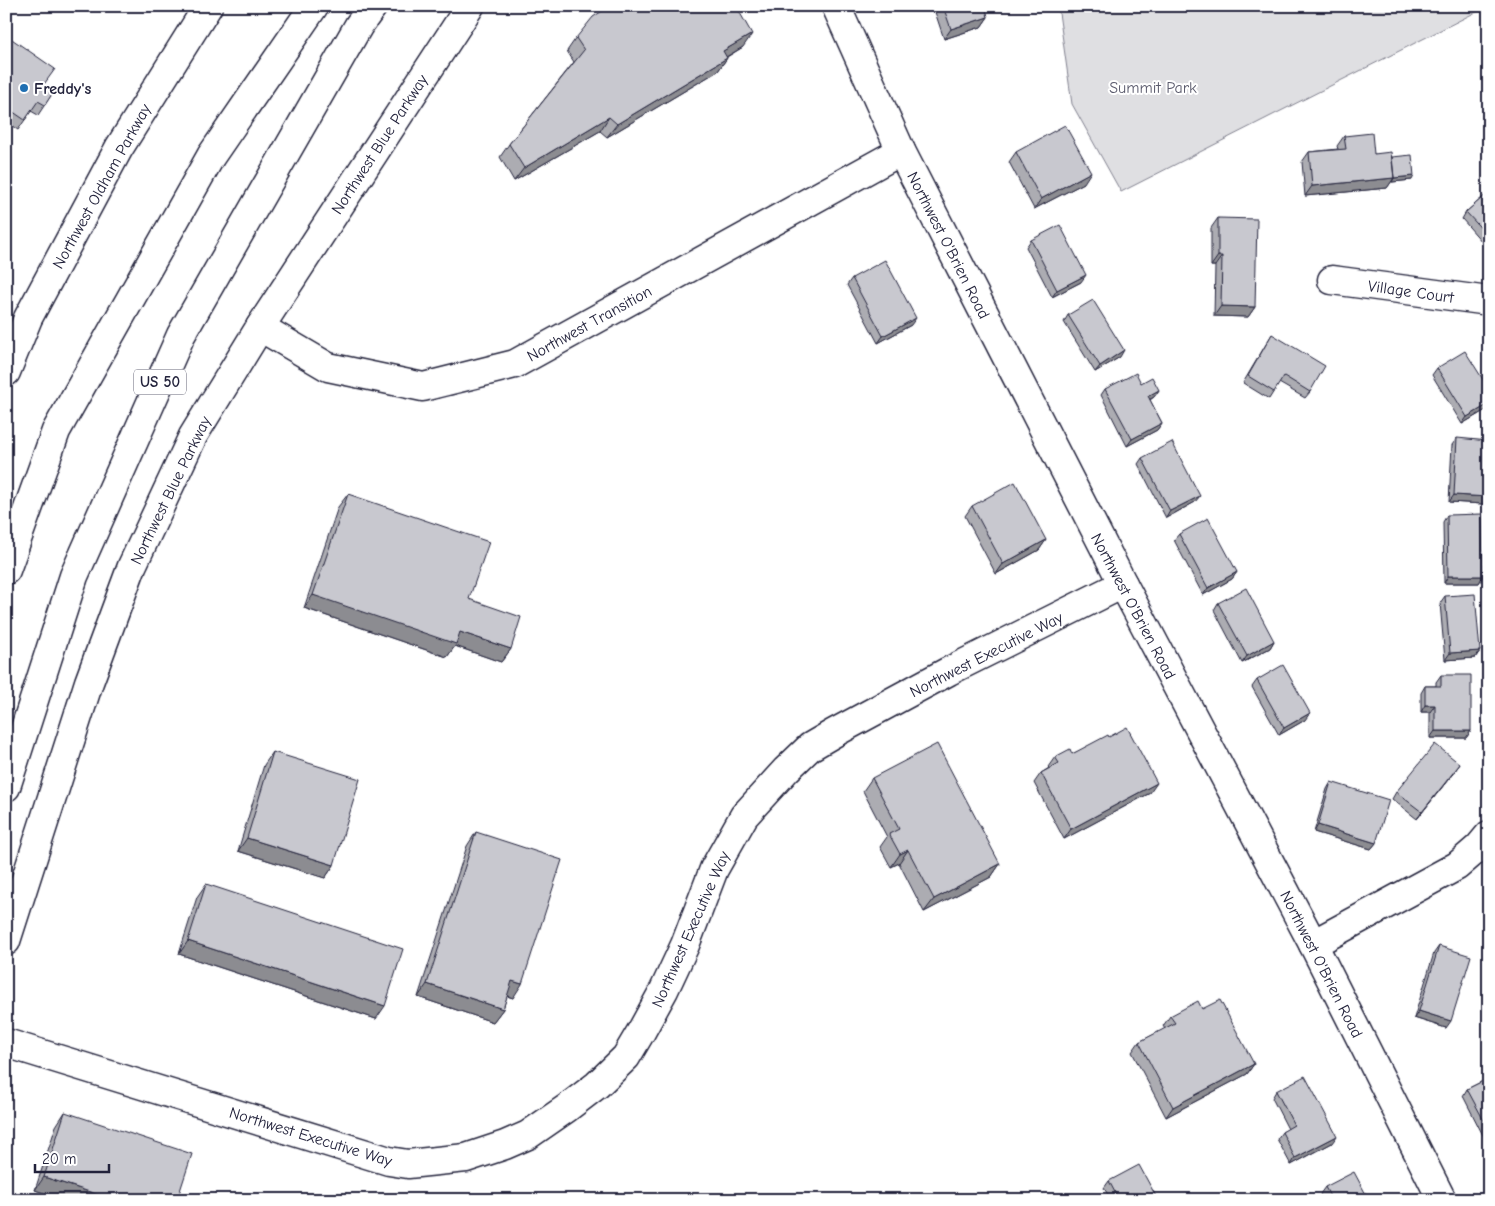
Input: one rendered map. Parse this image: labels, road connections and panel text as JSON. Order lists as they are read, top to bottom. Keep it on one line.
{"streets":{"main road":["Northwest Blue Parkway","Northwest Oldham Parkway","Northwest O'Brien Road","Village Court","Northwest Transition","US 50","Northwest Executive Way"]},"crossings":[["Northwest Blue Parkway","Northwest Transition"],["Northwest O'Brien Road","Northwest Transition"],["Northwest O'Brien Road","Northwest Executive Way"]],"parks":["Summit Park"],"places":["Freddy's"],"scale_bar":"20 m"}
